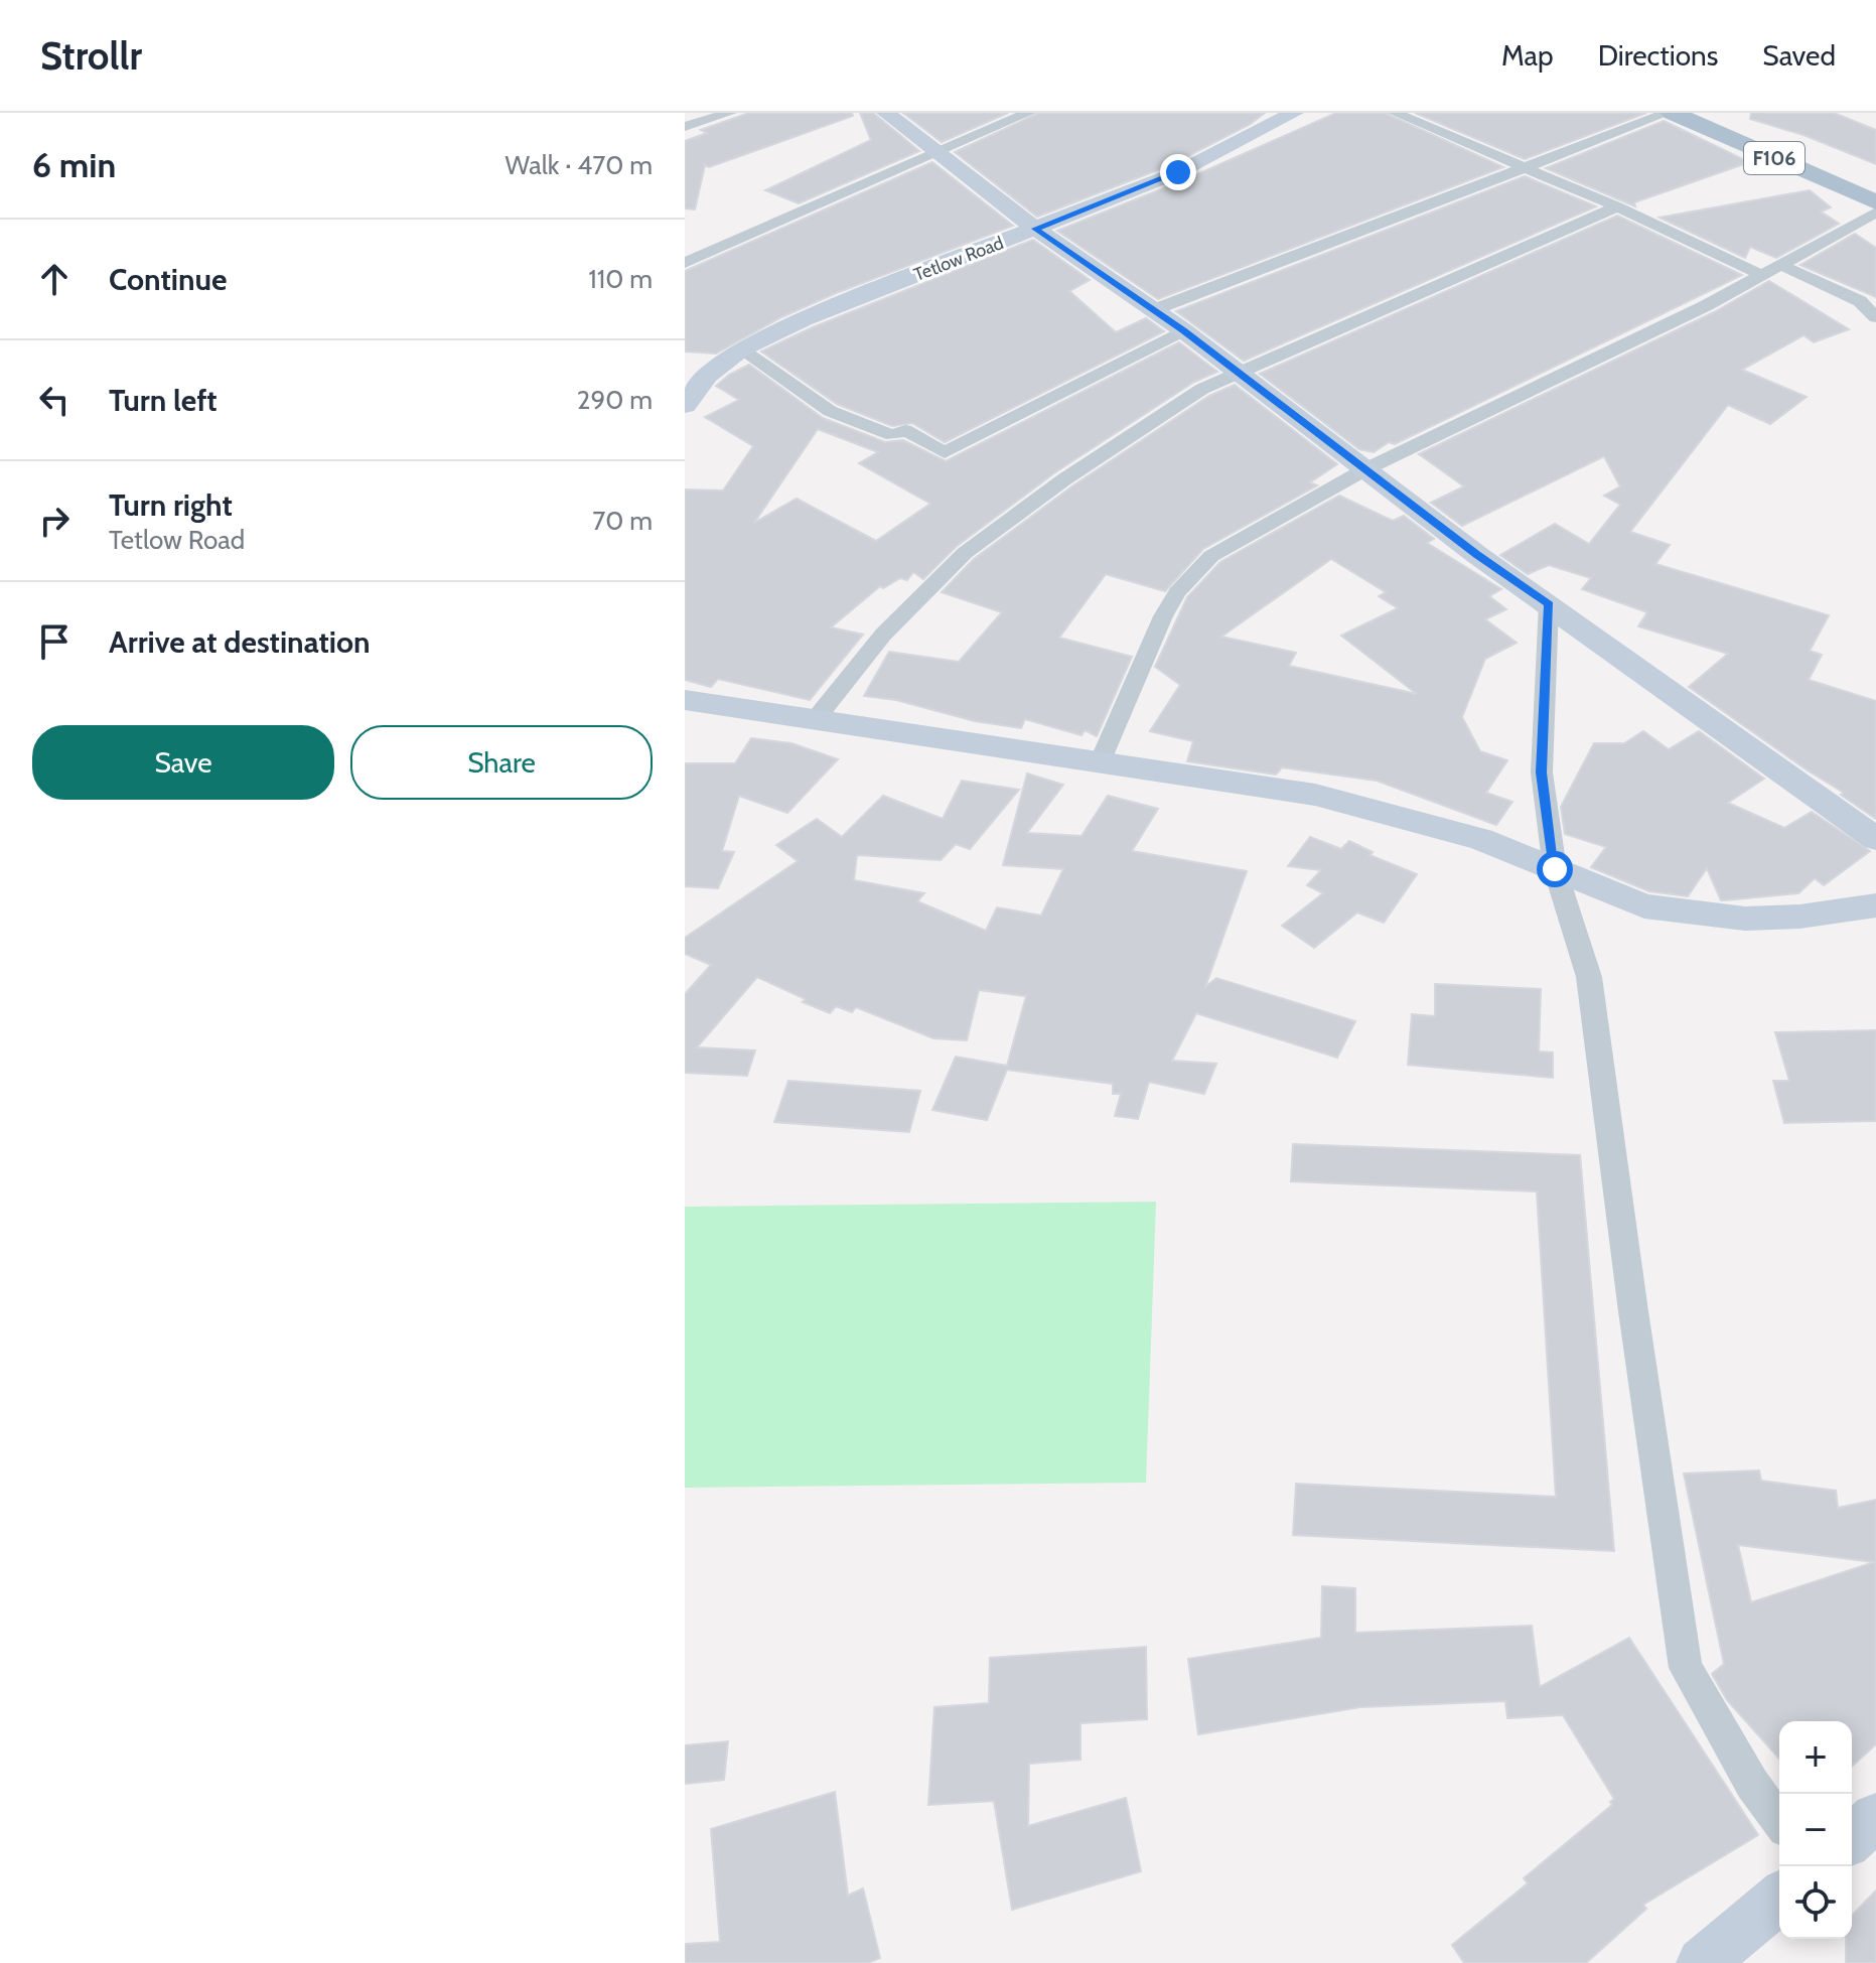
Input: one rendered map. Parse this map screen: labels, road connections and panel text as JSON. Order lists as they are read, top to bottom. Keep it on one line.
{"streets":{"main road":["F106"],"street":["Tetlow Road"]},"page":{"header":"Strollr","nav":["Map","Directions","Saved"],"heading":["6 min","Walk · 470 m"],"list":[["Continue","110 m"],["Turn left","290 m"],["Turn right","Tetlow Road","70 m"],"Arrive at destination"],"buttons":["Save","Share"],"map_buttons":["+","−"]}}
